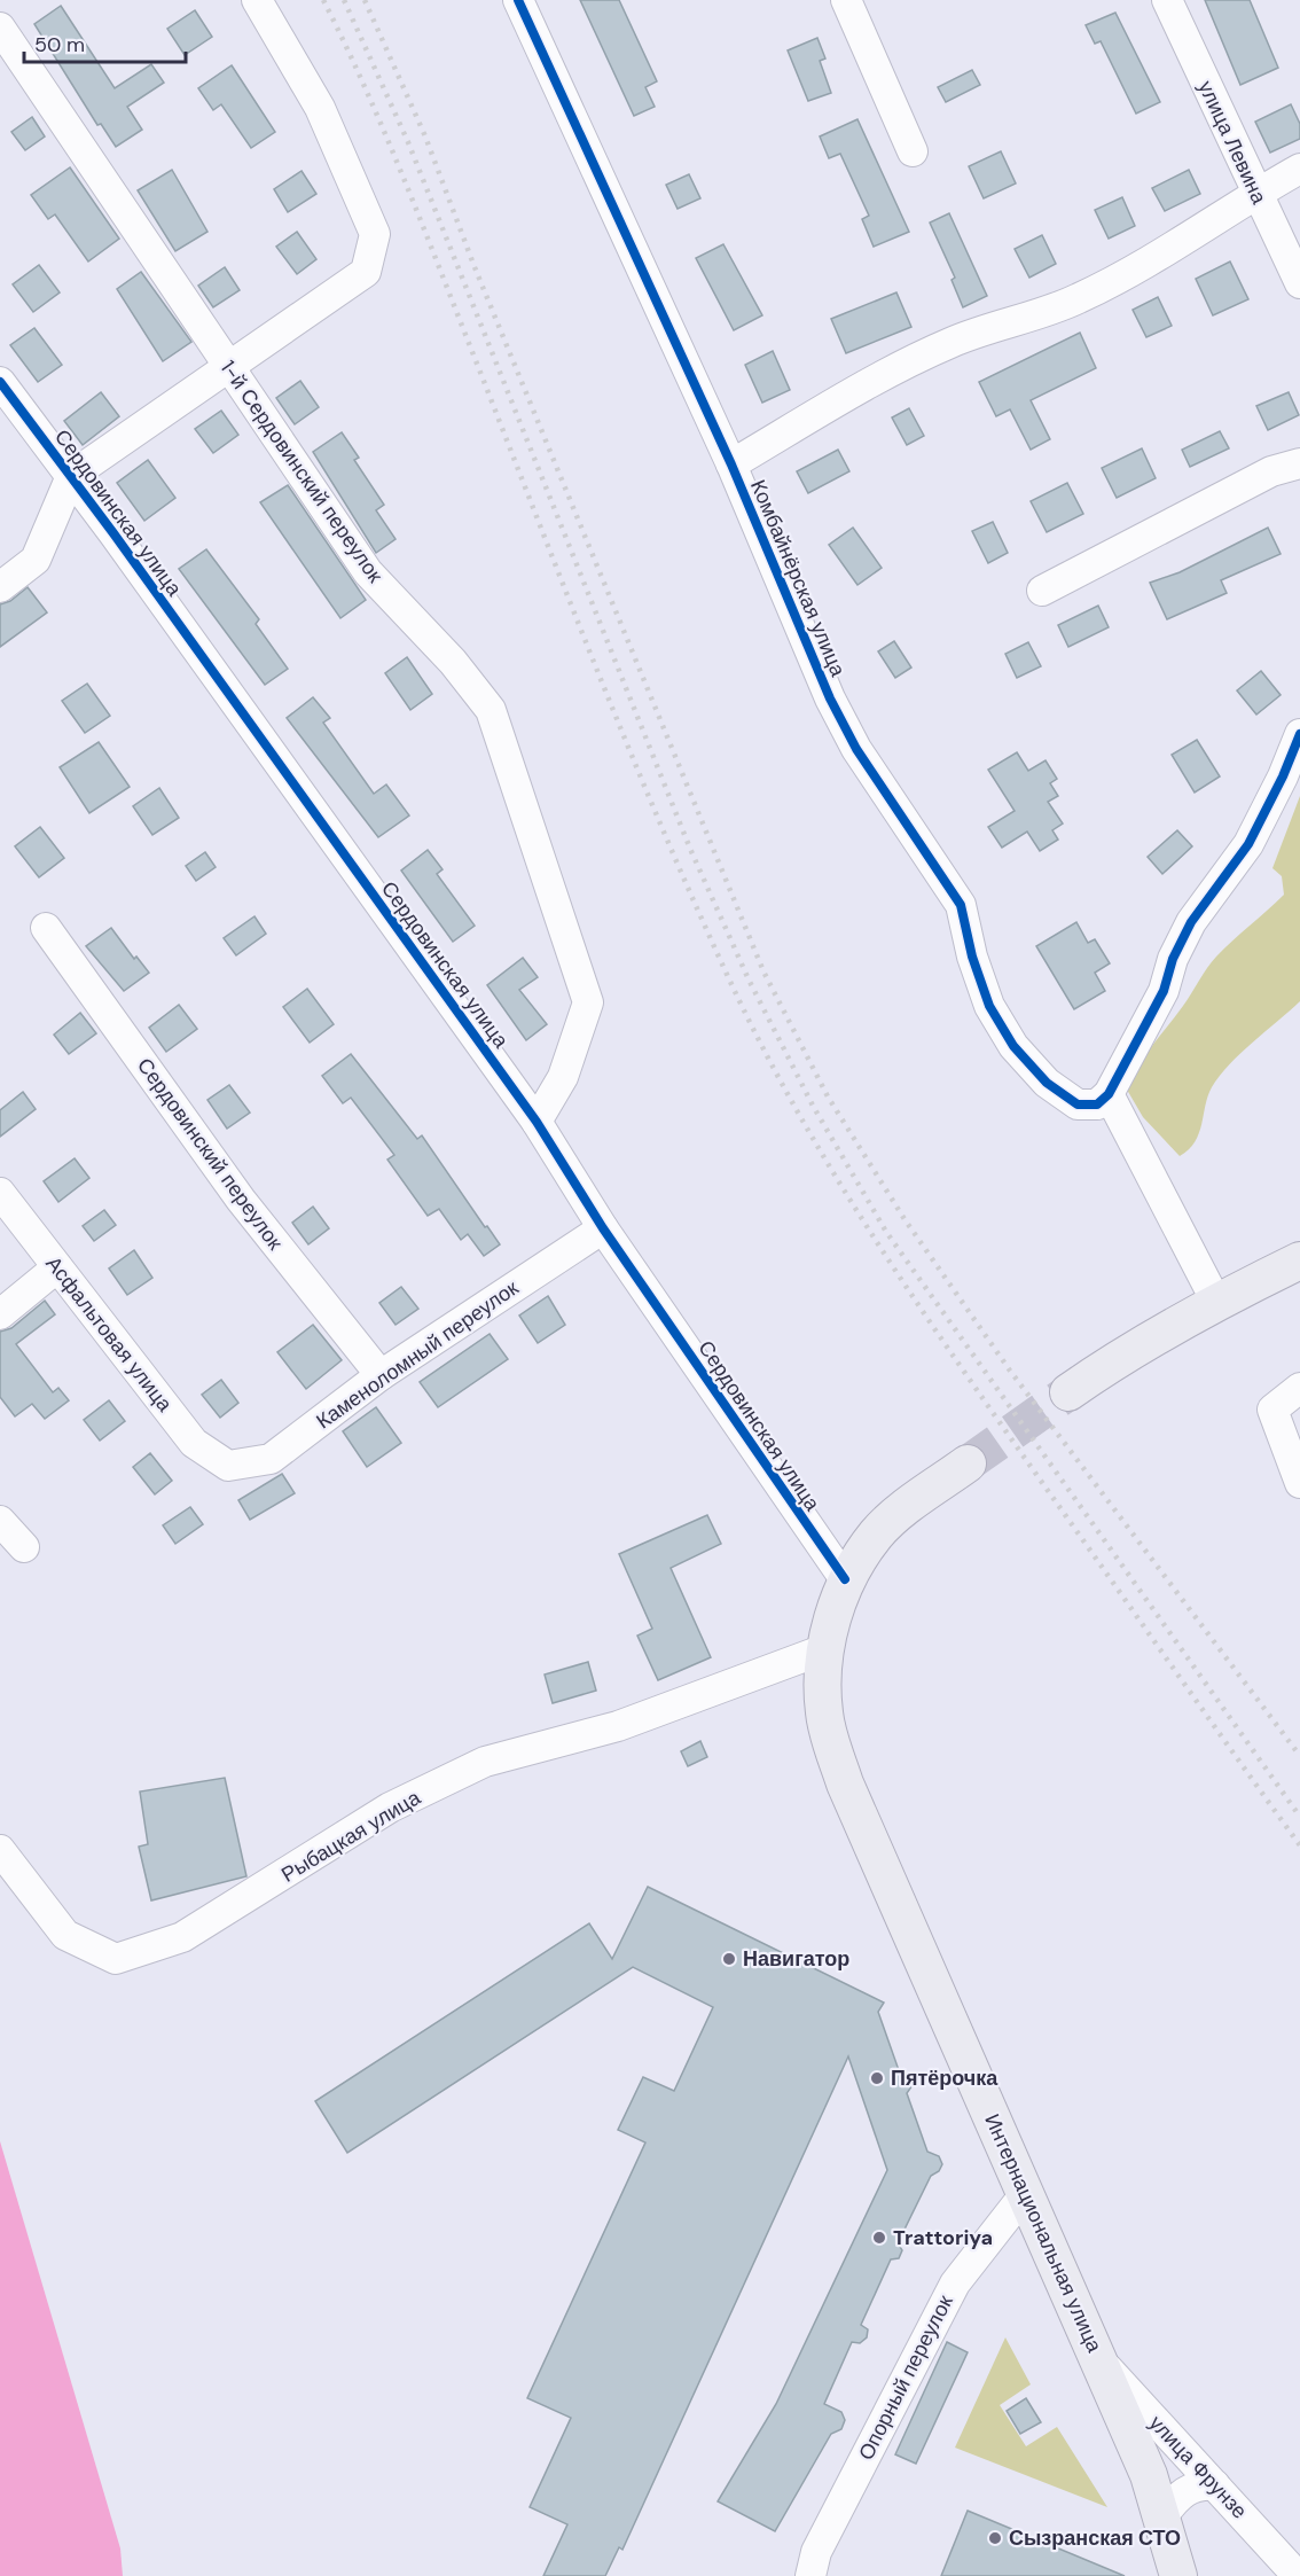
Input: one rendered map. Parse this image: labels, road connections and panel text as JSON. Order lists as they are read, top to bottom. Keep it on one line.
{"streets":{"main road":["Интернациональная улица"],"street":["улица Левина","1-й Сердовинский переулок","Сердовинская улица","Комбайнёрская улица","Сердовинский переулок","Асфальтовая улица","Каменоломный переулок","Рыбацкая улица","Опорный переулок","улица Фрунзе"]},"crossings":[["1-й Сердовинский переулок","Сердовинская улица"],["Сердовинская улица","Каменоломный переулок"],["Сердовинская улица","Интернациональная улица"],["Сердовинский переулок","Каменоломный переулок"],["Асфальтовая улица","Каменоломный переулок"],["Рыбацкая улица","Интернациональная улица"],["Интернациональная улица","Опорный переулок"],["Интернациональная улица","улица Фрунзе"]],"places":["Навигатор","Пятёрочка","Trattoriya","Сызранская СТО"],"scale_bar":"50 m"}
